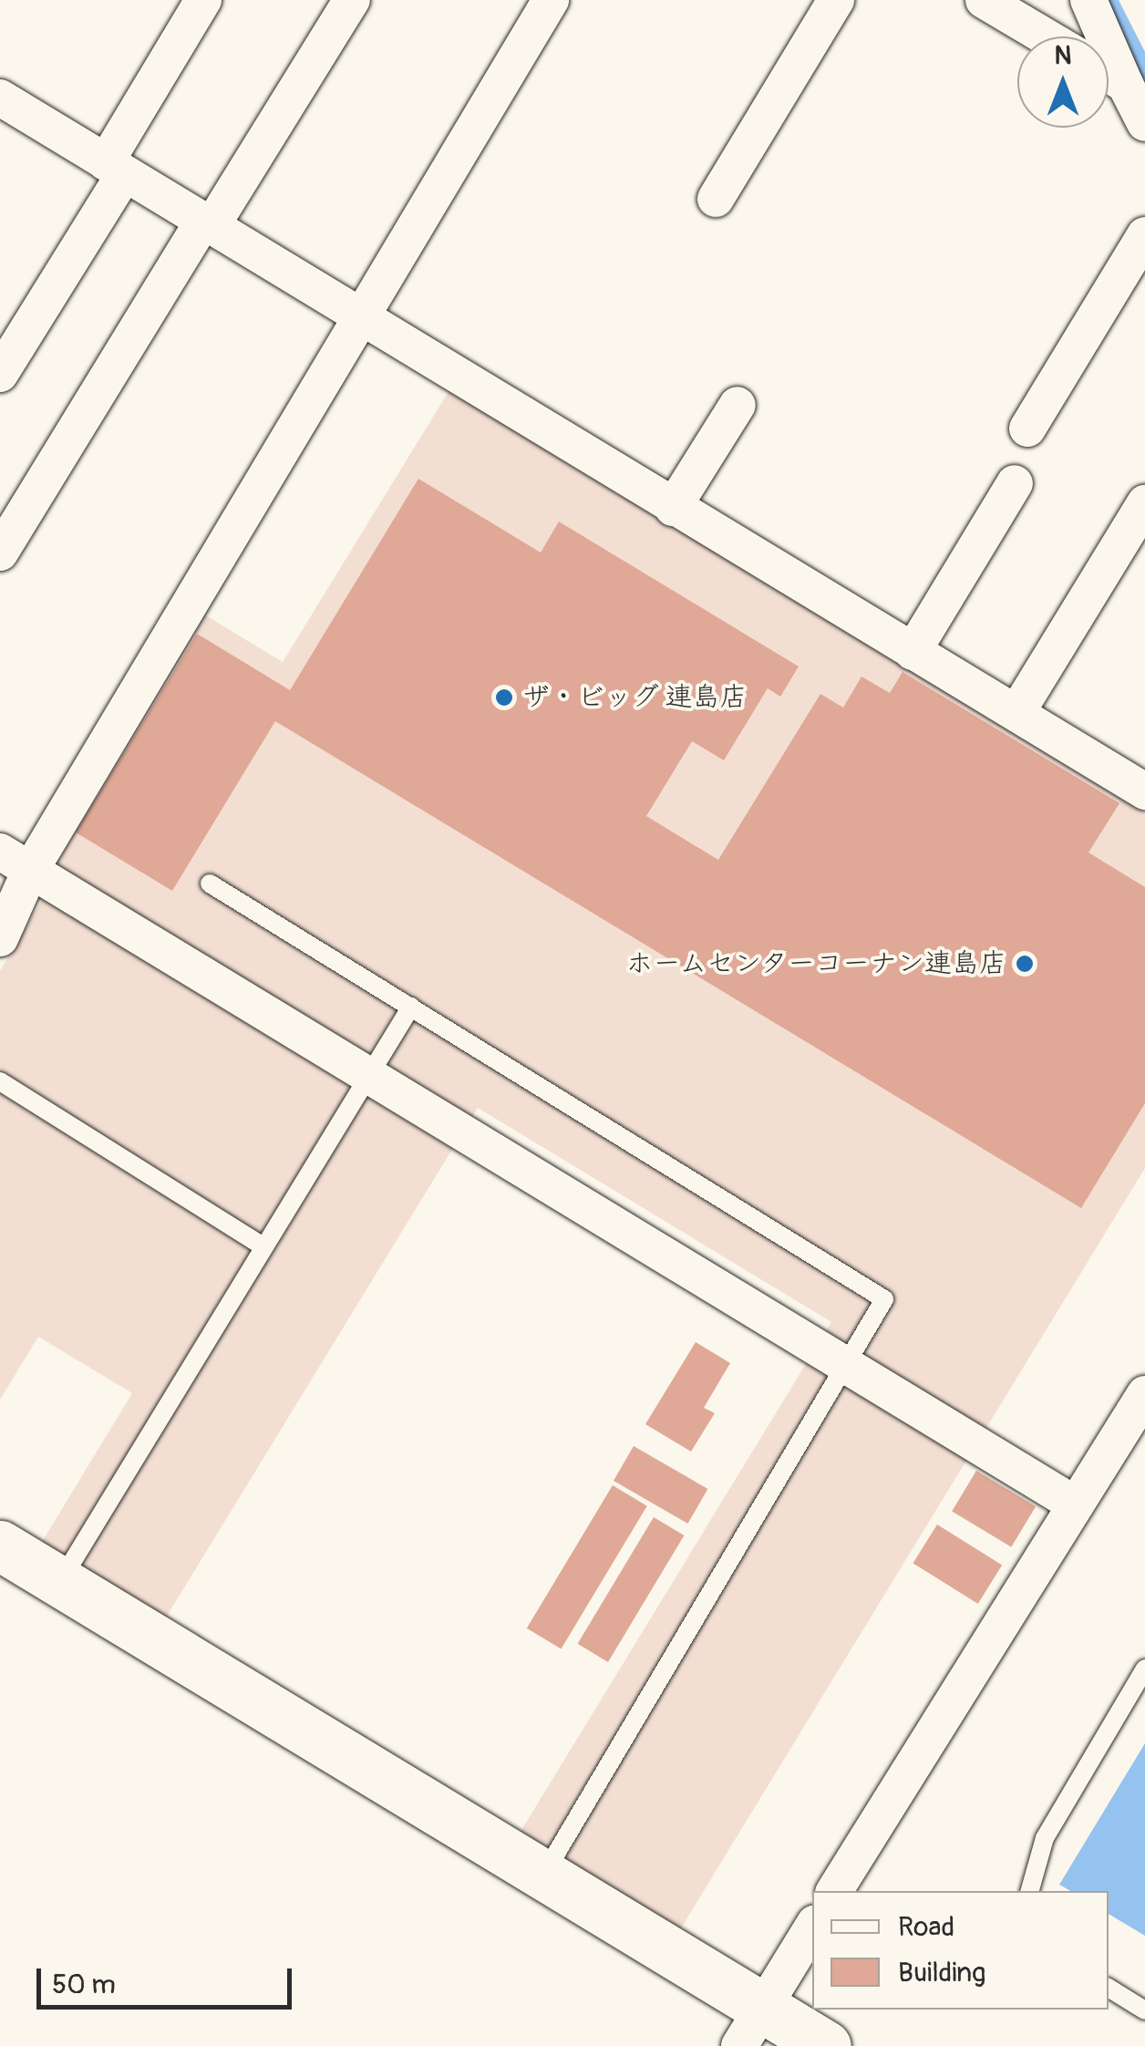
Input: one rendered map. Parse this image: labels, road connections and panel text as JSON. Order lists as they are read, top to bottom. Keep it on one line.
{"places":["ザ・ビッグ 連島店","ホームセンターコーナン連島店"],"legend":["Road","Building"],"scale_bar":"50 m","north":"top"}
